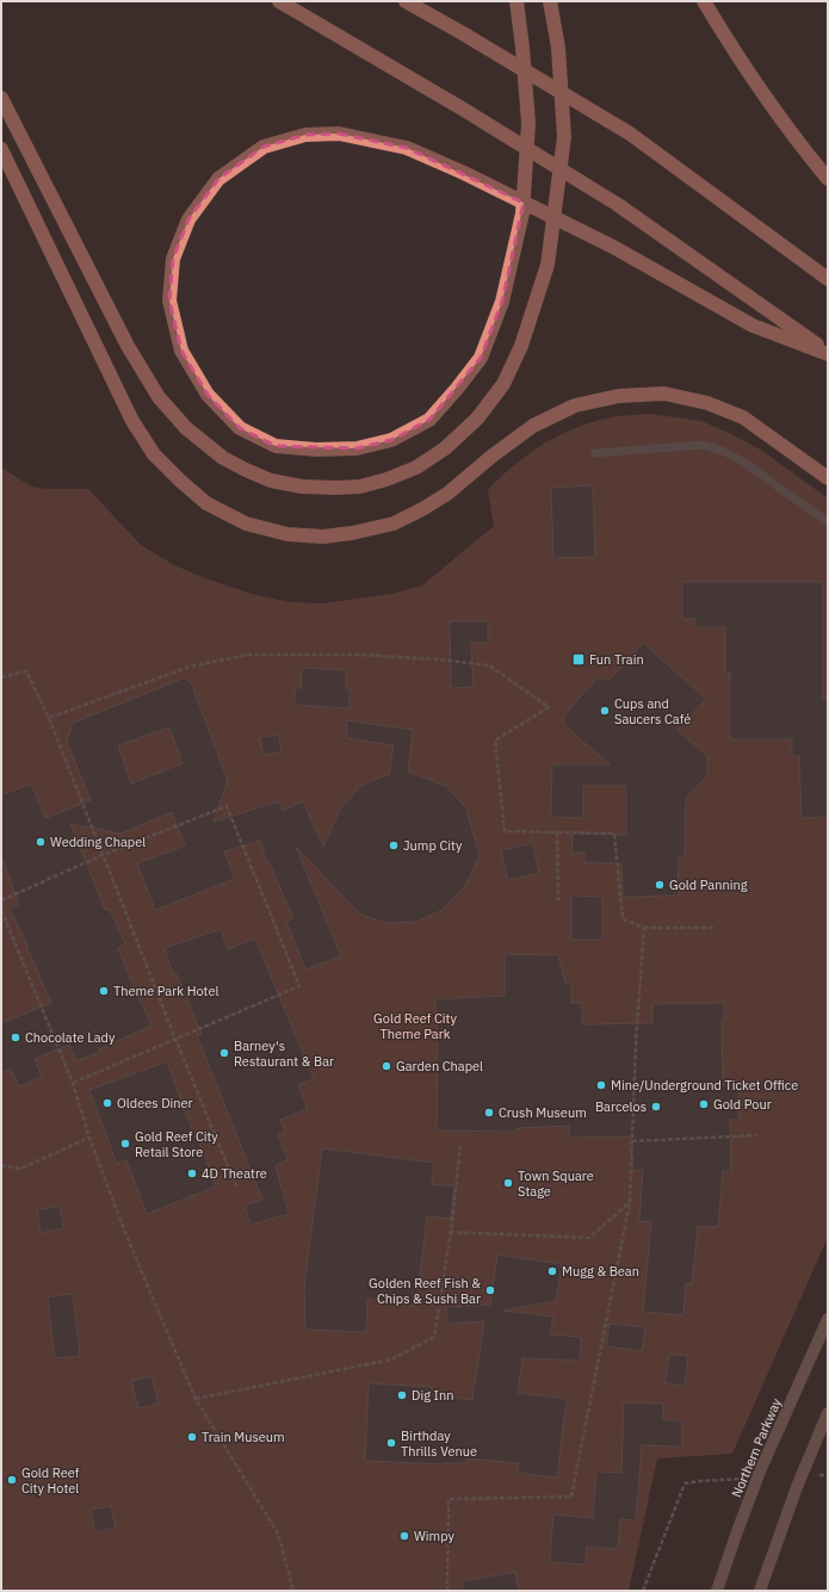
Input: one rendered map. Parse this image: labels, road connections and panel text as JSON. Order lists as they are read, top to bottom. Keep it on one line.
{"streets":{"main road":["Northern Parkway"]},"parks":["Gold Reef City Theme Park"],"places":{"transit":["Fun Train"],"other":["Cups and Saucers Café","Wedding Chapel","Jump City","Gold Panning","Theme Park Hotel","Chocolate Lady","Barney's Restaurant & Bar","Garden Chapel","Mine/Underground Ticket Office","Oldees Diner","Gold Pour","Barcelos","Crush Museum","Gold Reef City Retail Store","4D Theatre","Town Square Stage","Mugg & Bean","Golden Reef Fish & Chips & Sushi Bar","Dig Inn","Train Museum","Birthday Thrills Venue","Gold Reef City Hotel","Wimpy"]}}
